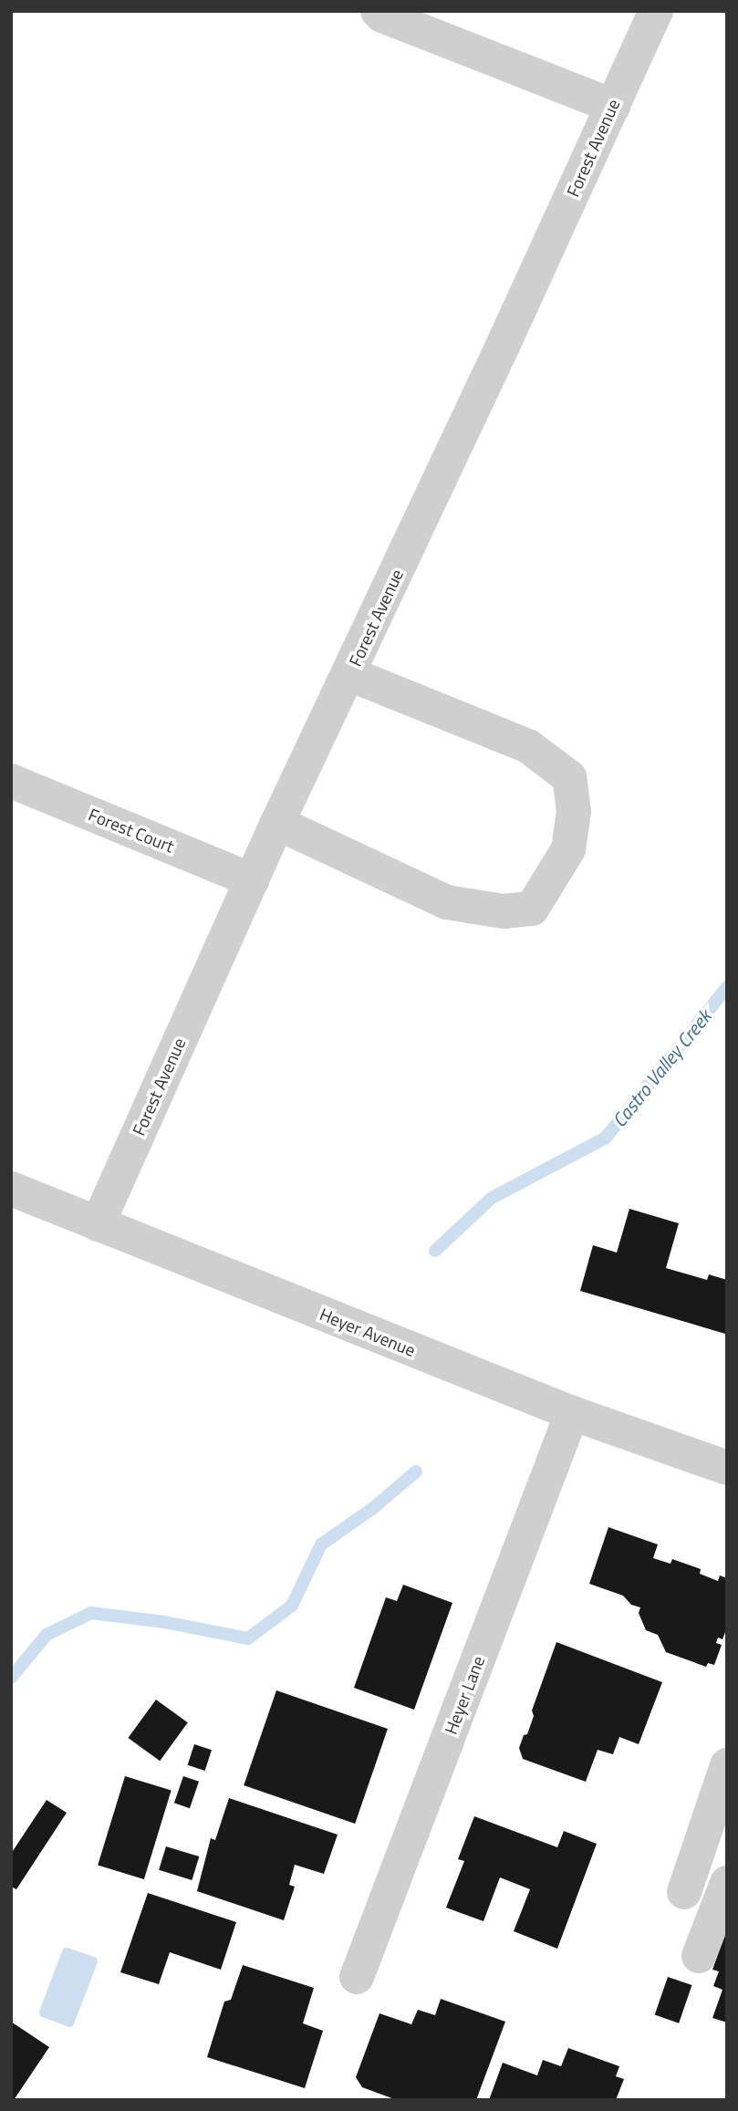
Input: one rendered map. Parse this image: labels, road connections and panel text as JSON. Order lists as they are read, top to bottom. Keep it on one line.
{"streets":{"street":["Forest Avenue","Forest Court","Heyer Avenue","Heyer Lane"]},"crossings":[["Forest Avenue","Forest Court"],["Forest Avenue","Heyer Avenue"],["Heyer Avenue","Heyer Lane"]],"water":["Castro Valley Creek"]}
